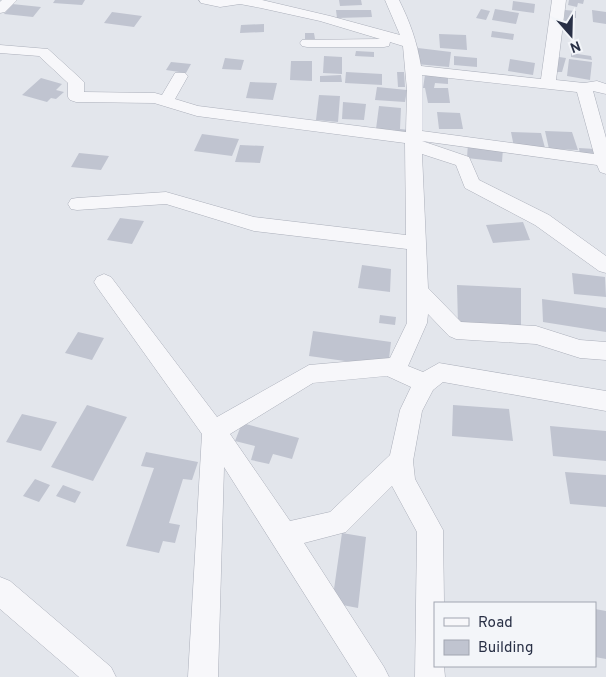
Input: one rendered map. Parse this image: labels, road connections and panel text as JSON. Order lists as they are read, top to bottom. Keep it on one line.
{"legend":["Road","Building"],"north":"bottom"}
